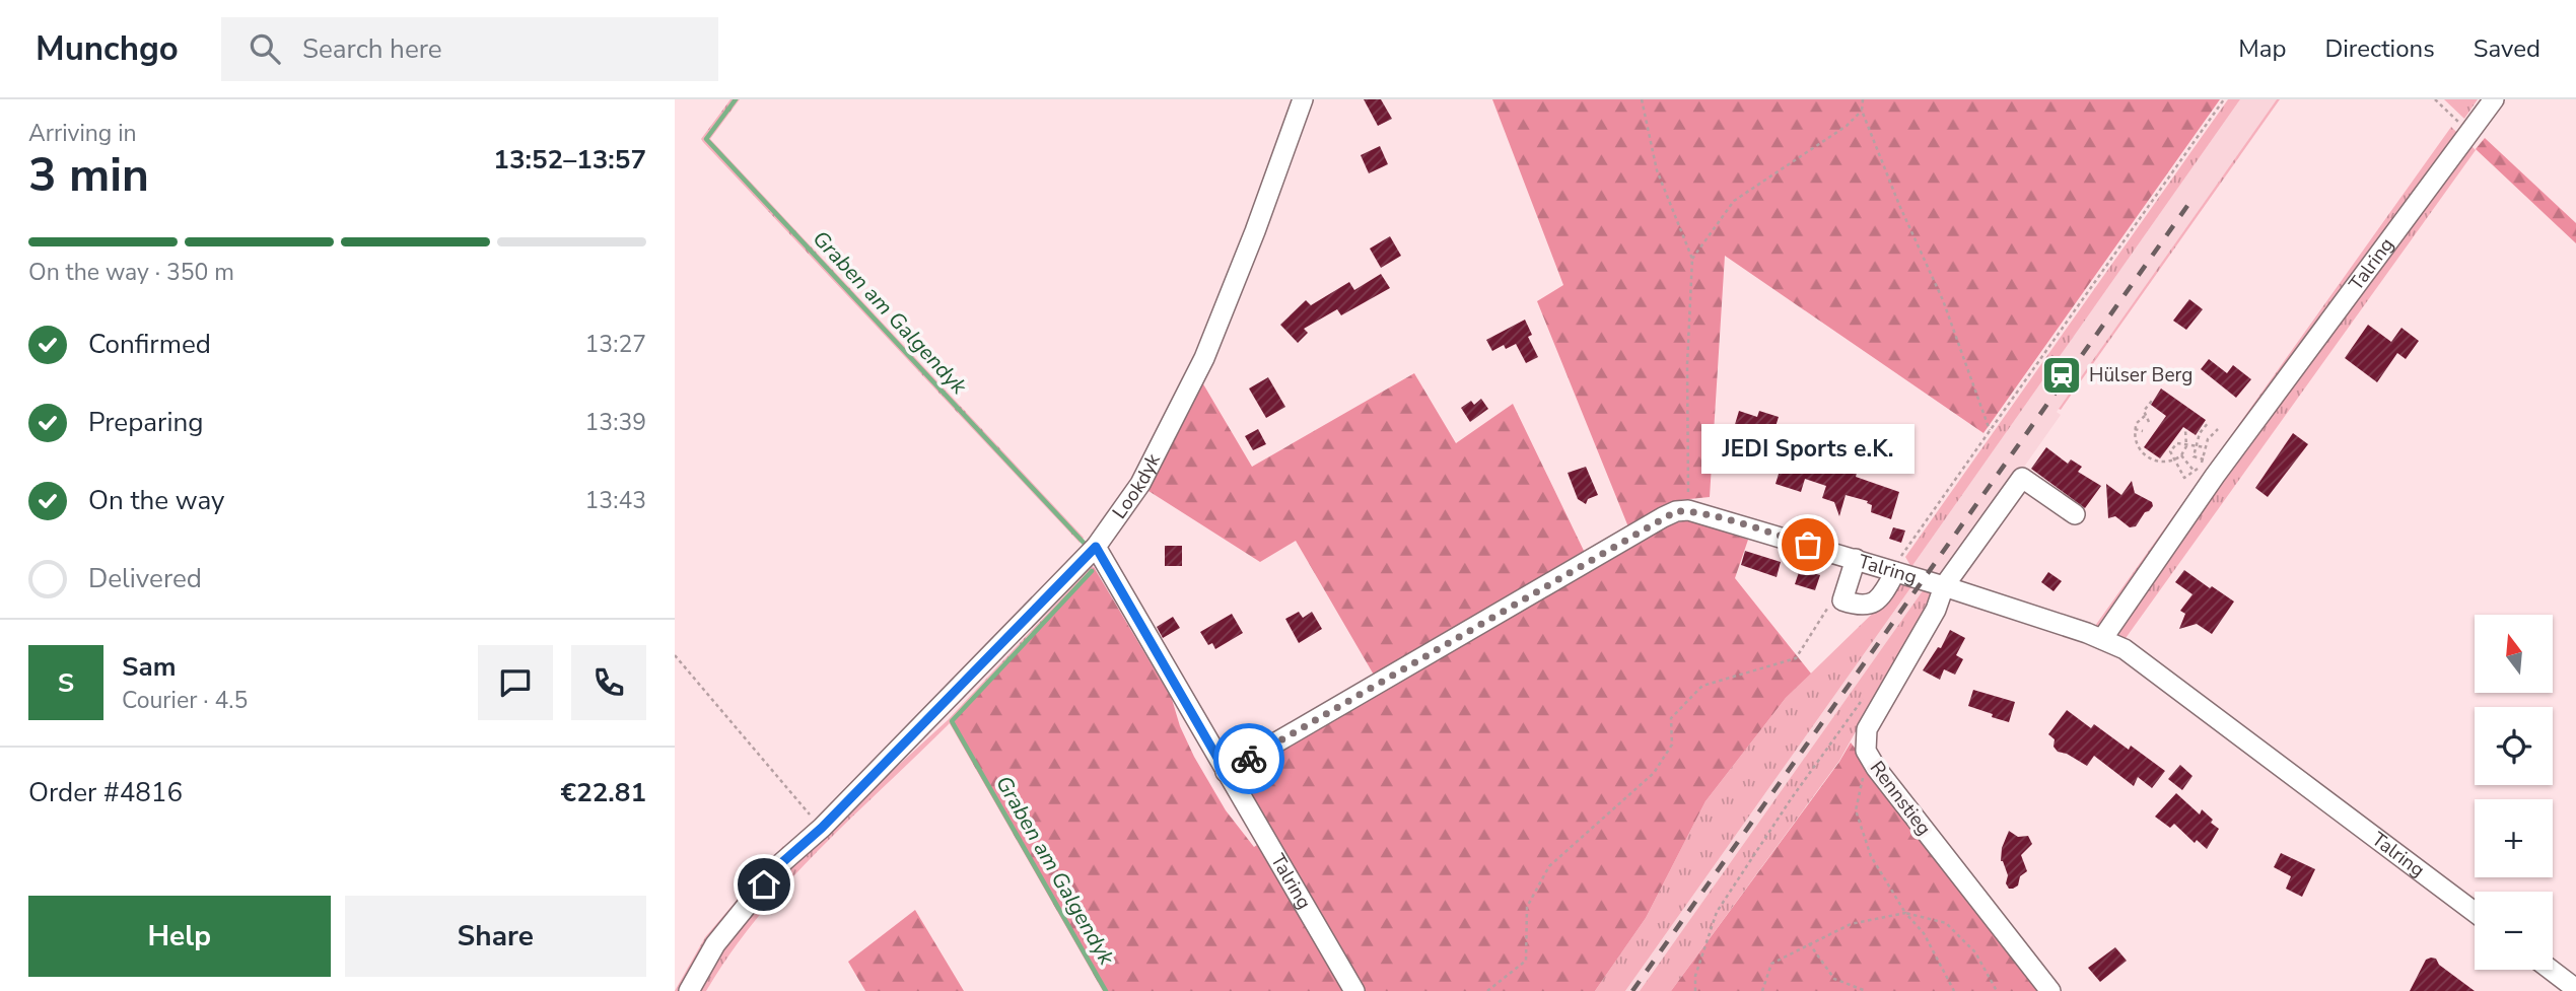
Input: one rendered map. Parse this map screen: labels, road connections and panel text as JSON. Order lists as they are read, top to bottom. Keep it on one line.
{"streets":{"street":["Talring","Lookdyk","Rennstieg"]},"crossings":[["Talring","Lookdyk"],["Talring","Rennstieg"]],"water":["Graben am Galgendyk"],"places":{"station":["Hülser Berg"],"other":["JEDI Sports e.K."]},"north":"top","page":{"header":"Munchgo","search":"Search here","nav":["Map","Directions","Saved"],"heading":["3 min","Arriving in","13:52–13:57"],"panel":["Sam","Courier · 4.5","Order #4816","€22.81"],"bar":"On the way · 350 m","list":[["Confirmed","13:27"],["Preparing","13:39"],["On the way","13:43"],"Delivered"],"bubble":"JEDI Sports e.K.","map_buttons":["+","−"],"round":"S","buttons":["Help","Share"]}}
